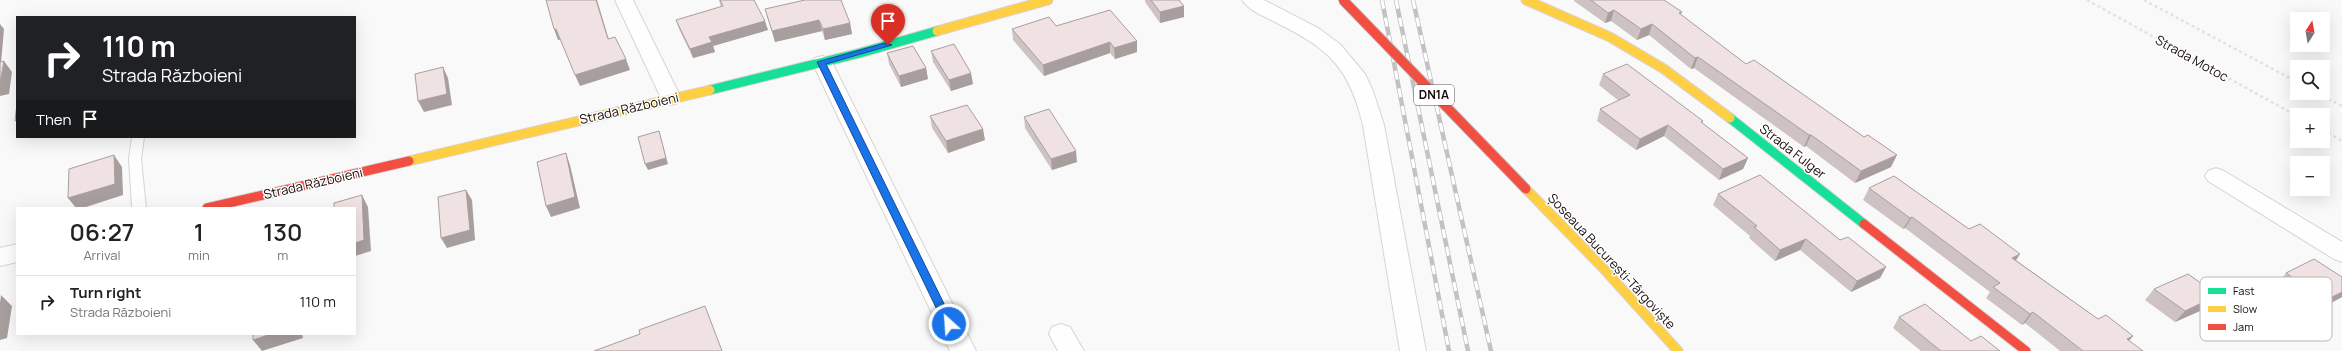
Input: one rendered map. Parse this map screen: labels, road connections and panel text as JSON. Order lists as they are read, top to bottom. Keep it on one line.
{"streets":{"street":["DN1A","Strada Războieni","Strada Fulger","Șoseaua București-Târgoviște"],"path":["Strada Motoc"]},"legend":["Fast","Slow","Jam"],"north":"top","page":{"map_buttons":["+","−"],"turn":["110 m","Strada Războieni"],"then":"Then","eta":["06:27","Arrival","1","min","130","m"],"list":[{"name":"Turn right","note":"Strada Războieni","value":"110 m"}]}}
